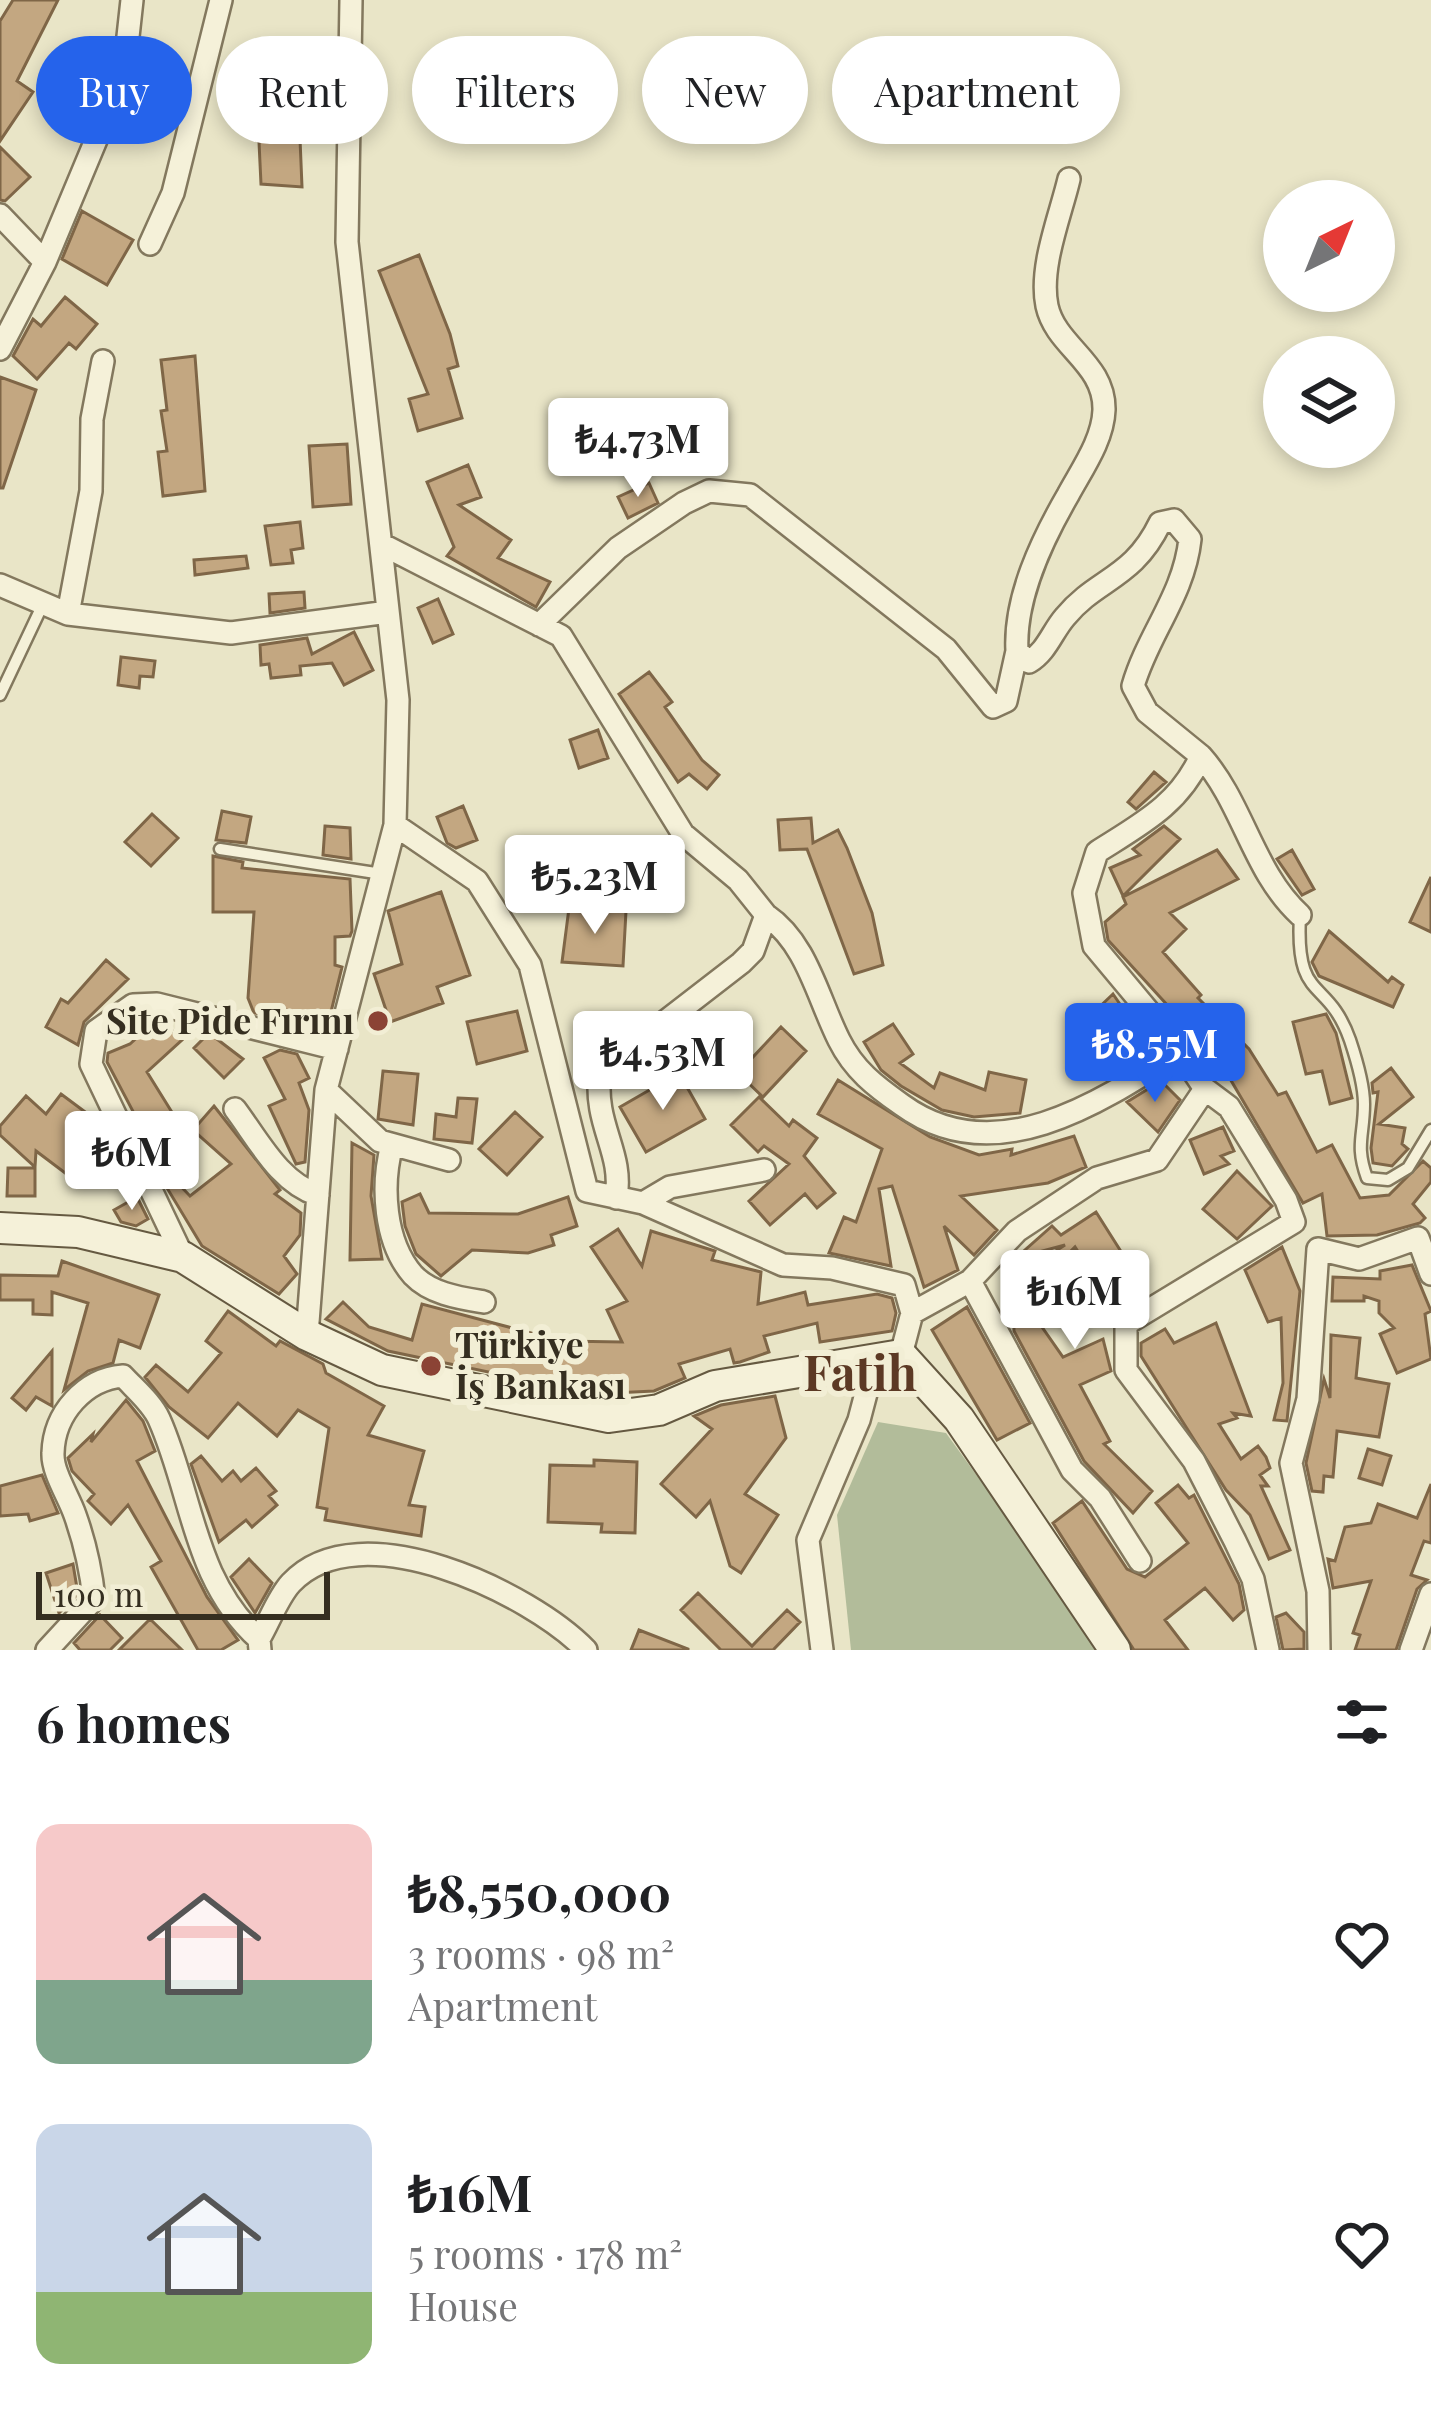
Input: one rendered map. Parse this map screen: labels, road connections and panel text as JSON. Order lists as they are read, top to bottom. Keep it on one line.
{"districts":["Fatih"],"places":["Site Pide Fırını","Türkiye İş Bankası"],"scale_bar":"100 m","north":"top right","page":{"chip":["Buy","Rent","Filters","New","Apartment"],"price":["₺4.73M","₺5.23M","₺8.55M","₺4.53M","₺6M","₺16M"],"scale":"100 m","heading":"6 homes","list":[{"name":"₺8,550,000","note":"3 rooms · 98 m² · Apartment"},{"name":"₺16M","note":"5 rooms · 178 m² · House"}]}}
